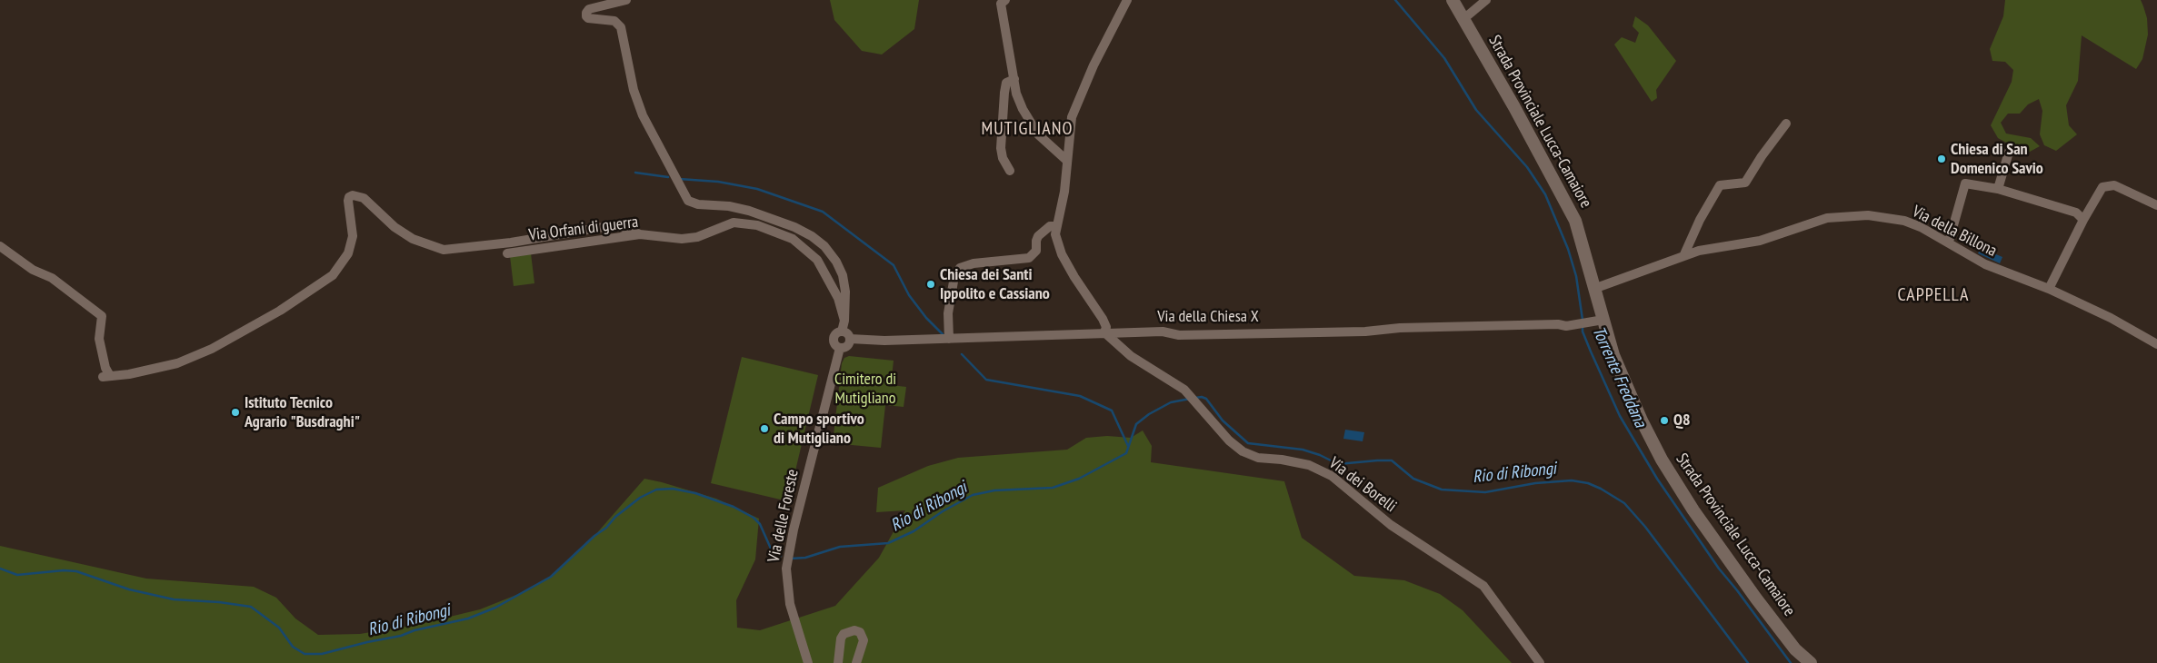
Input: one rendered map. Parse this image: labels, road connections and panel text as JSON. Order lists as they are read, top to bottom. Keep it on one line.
{"streets":{"main road":["Strada Provinciale Lucca-Camaiore"],"street":["Via Orfani di guerra","Via della Billona","Via della Chiesa X","Via dei Borelli","Via delle Foreste"]},"crossings":[["Strada Provinciale Lucca-Camaiore","Via della Billona"],["Strada Provinciale Lucca-Camaiore","Via della Chiesa X"],["Via Orfani di guerra","Via della Chiesa X"],["Via Orfani di guerra","Via delle Foreste"],["Via della Chiesa X","Via dei Borelli"],["Via della Chiesa X","Via delle Foreste"]],"districts":["MUTIGLIANO","CAPPELLA"],"water":["Torrente Freddana","Rio di Ribongi"],"parks":["Cimitero di Mutigliano"],"places":["Chiesa di San Domenico Savio","Chiesa dei Santi Ippolito e Cassiano","Istituto Tecnico Agrario \"Busdraghi\"","Q8","Campo sportivo di Mutigliano"]}
